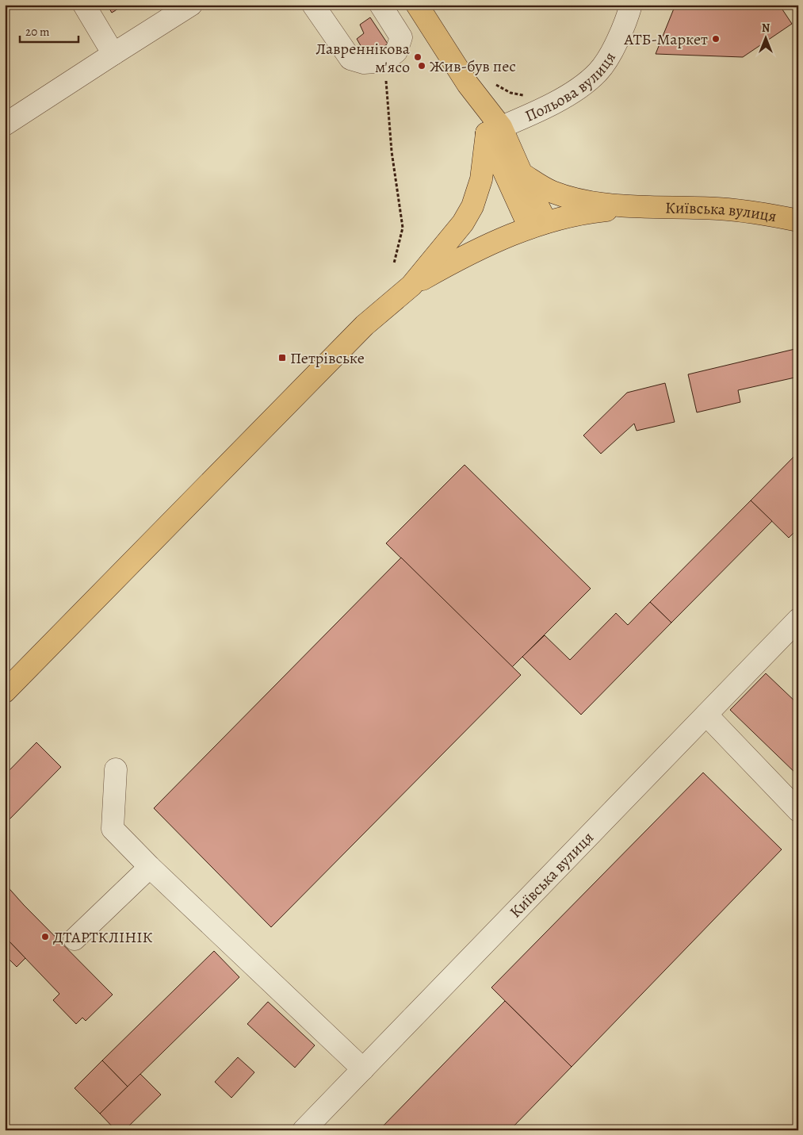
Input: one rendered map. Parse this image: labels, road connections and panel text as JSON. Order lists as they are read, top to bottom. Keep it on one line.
{"streets":{"main road":["Київська вулиця"],"street":["Польова вулиця"]},"places":{"other":["АТБ-Маркет","Лавреннікова м'ясо","Жив-був пес","ДТАРТКЛІНІК"],"transit":["Петрівське"]},"scale_bar":"20 m","north":"top"}
